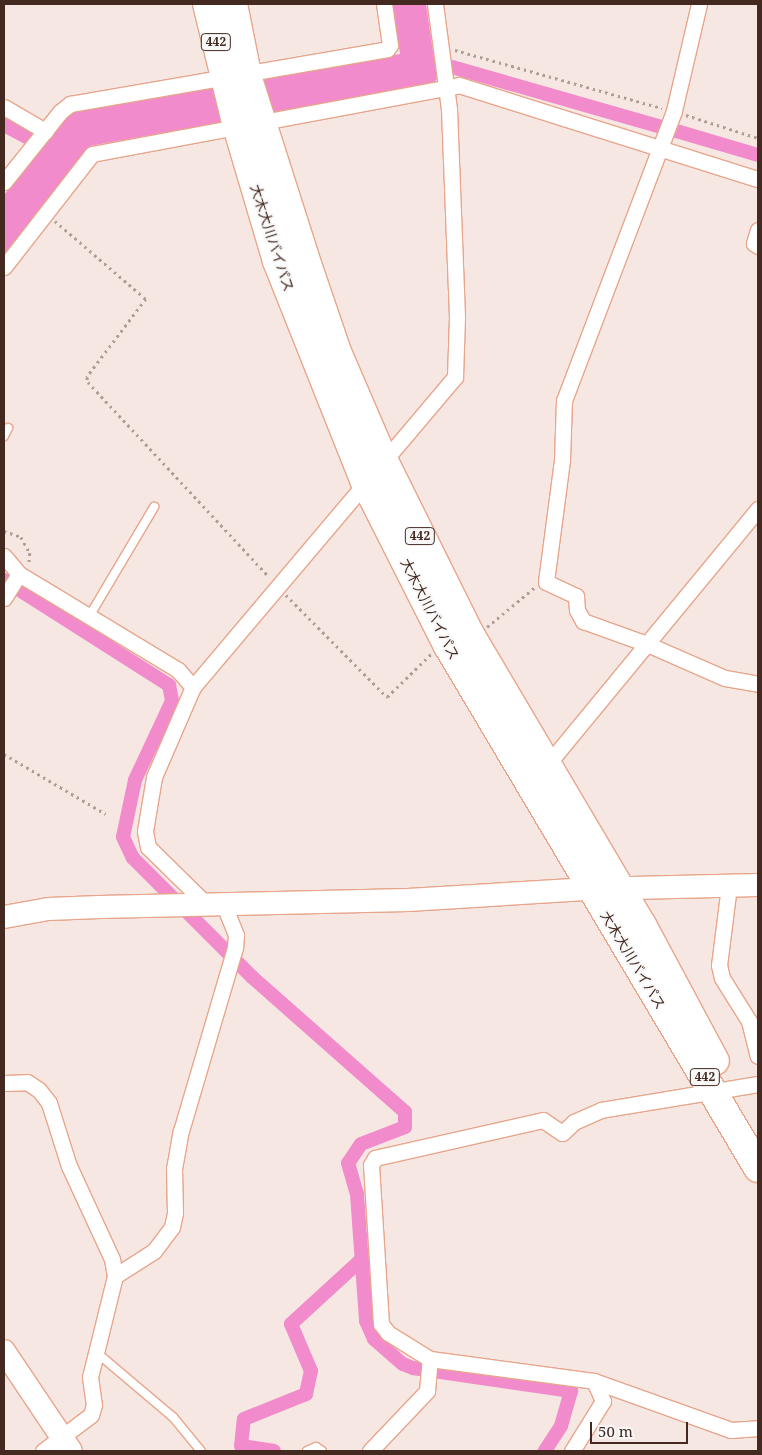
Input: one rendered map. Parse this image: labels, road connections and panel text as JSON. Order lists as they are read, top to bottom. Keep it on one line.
{"streets":{"highway":["442","大木大川バイパス"]},"scale_bar":"50 m"}
